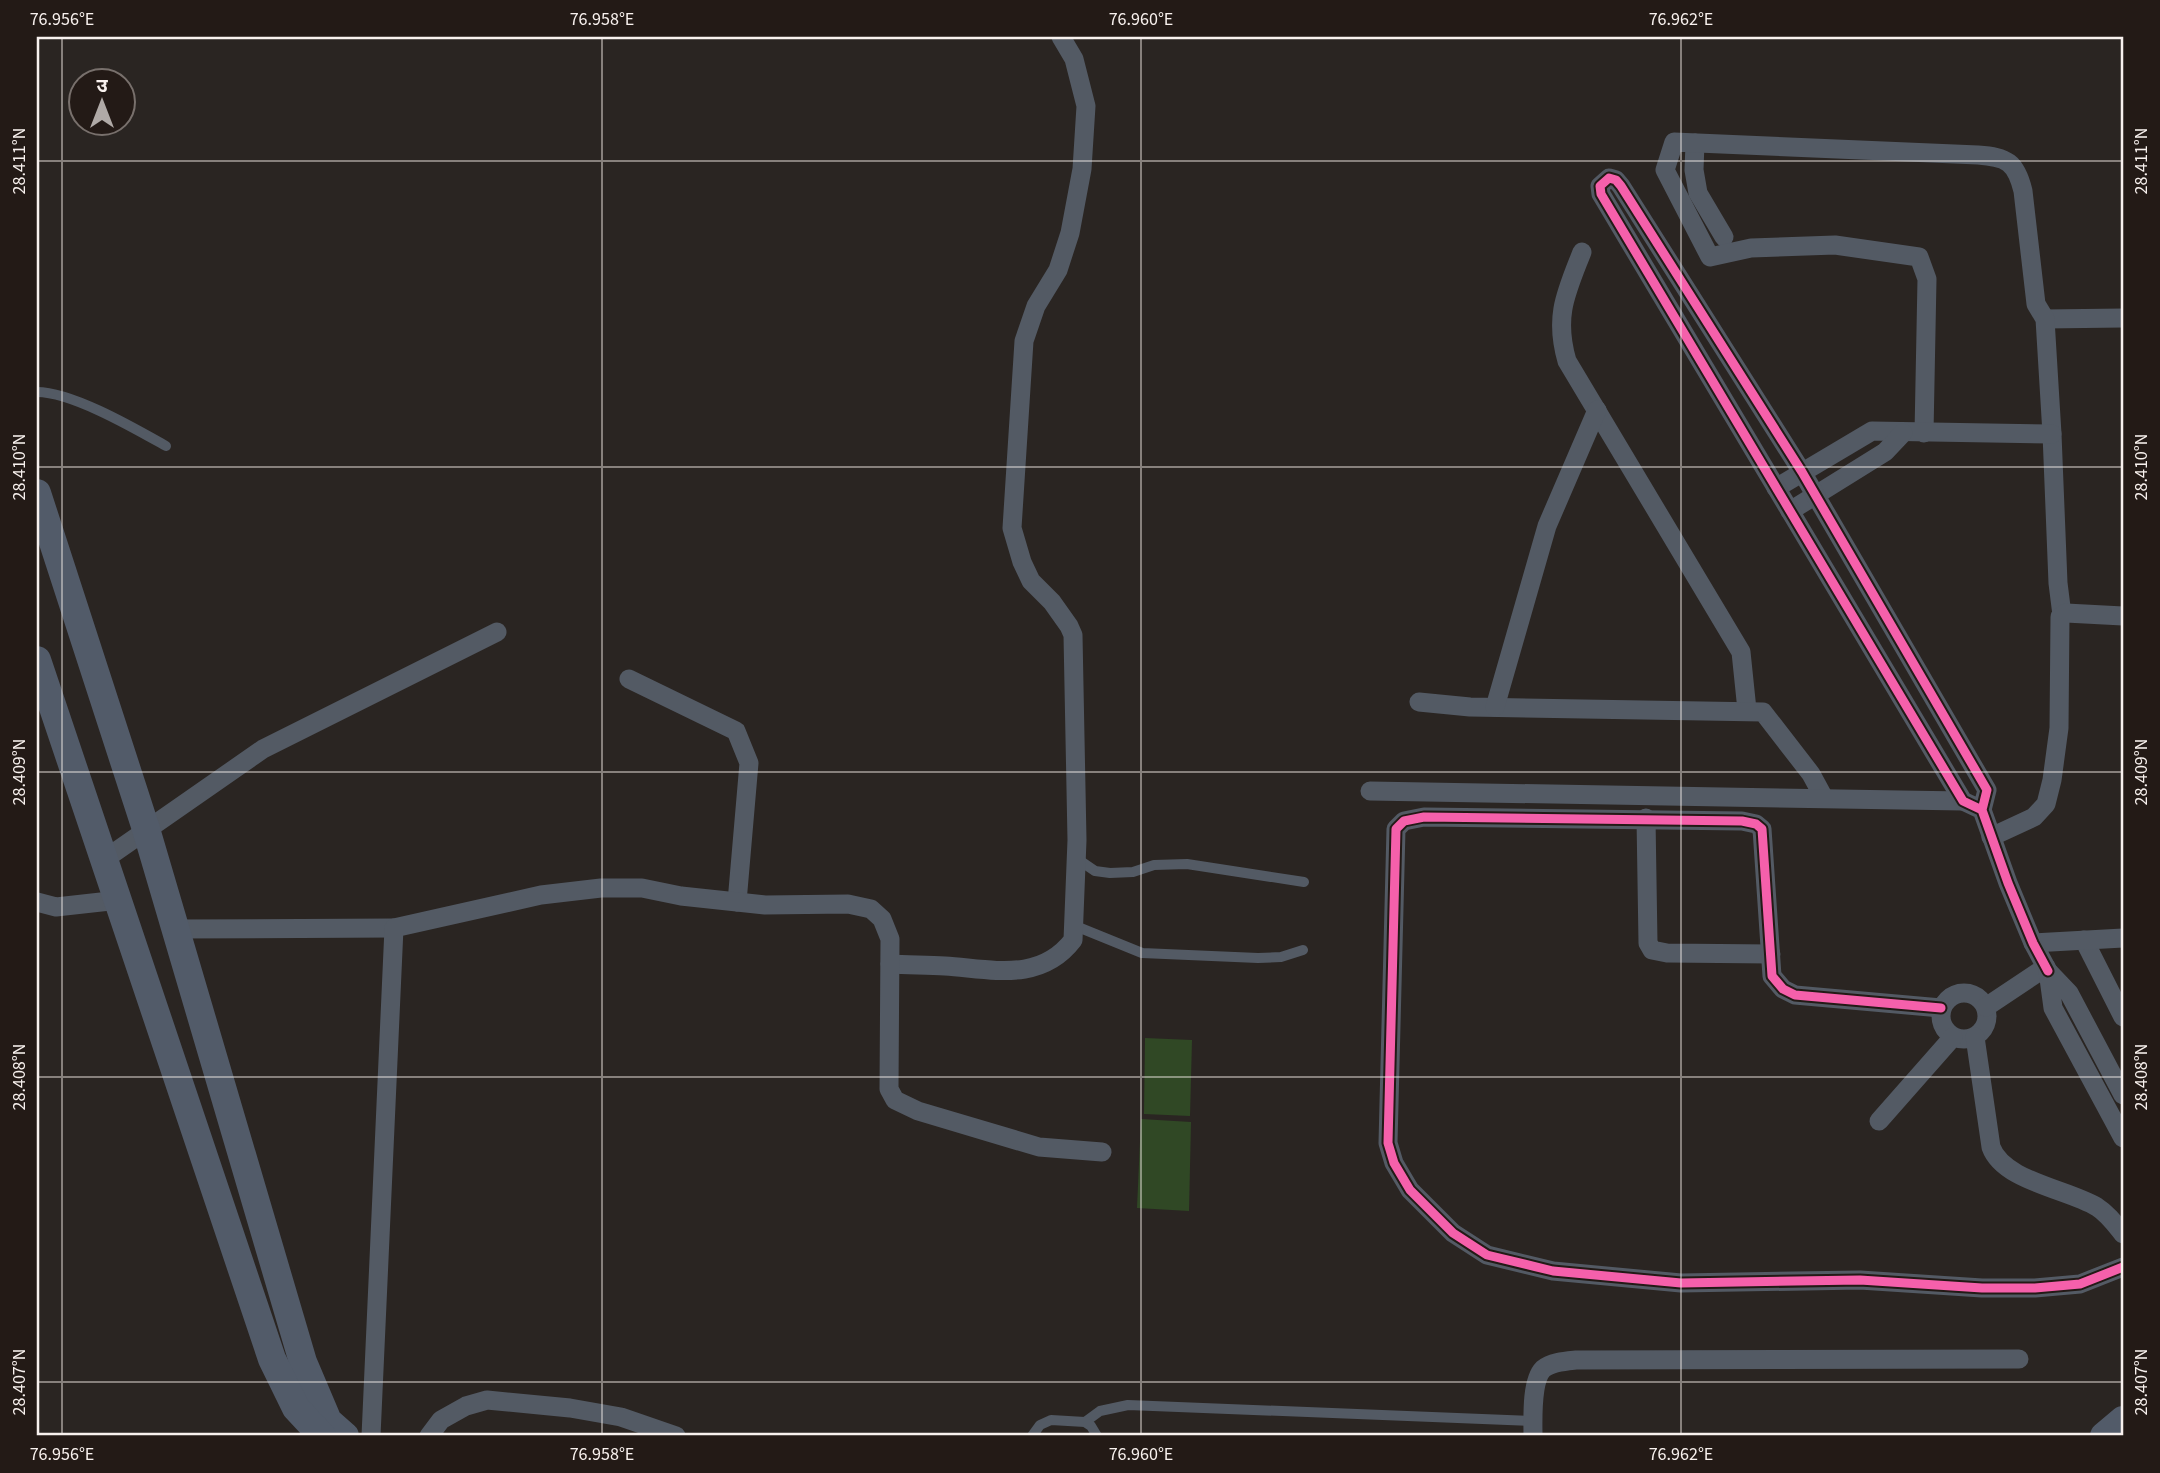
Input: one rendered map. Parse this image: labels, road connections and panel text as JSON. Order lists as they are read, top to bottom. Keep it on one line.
{"north":"top","coordinates":["76.956°E","76.958°E","76.960°E","76.962°E","28.411°N","28.410°N","28.409°N","28.408°N","28.407°N"]}
